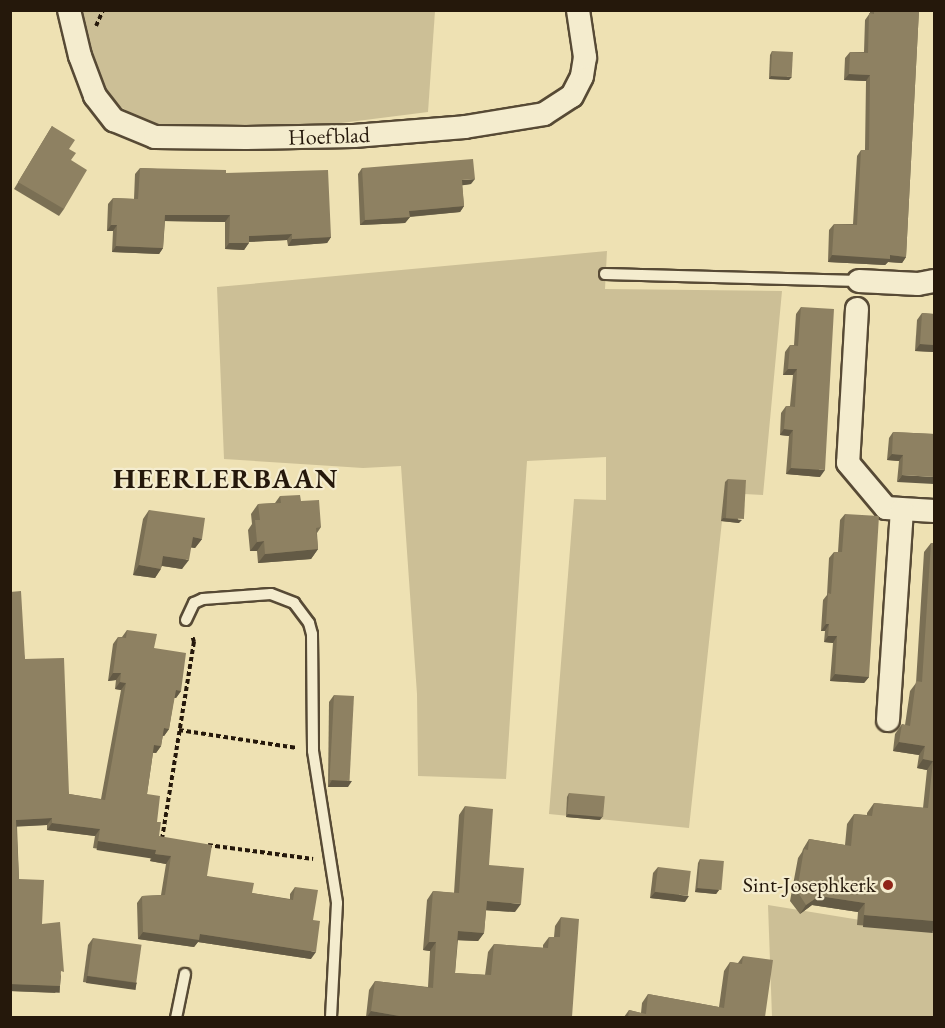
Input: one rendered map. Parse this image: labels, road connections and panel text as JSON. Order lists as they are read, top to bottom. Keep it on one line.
{"streets":{"street":["Hoefblad"]},"districts":["HEERLERBAAN"],"places":["Sint-Josephkerk"]}
